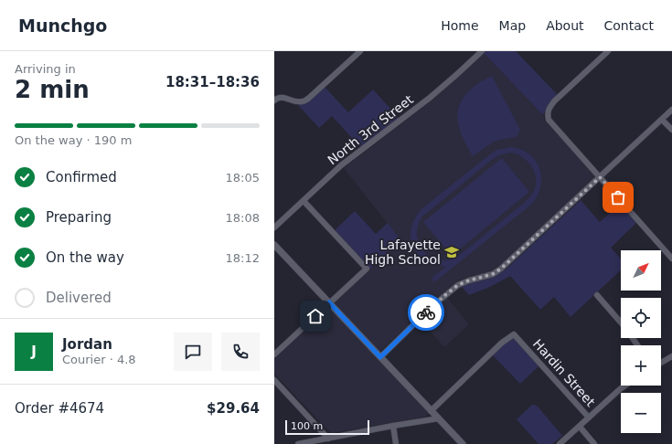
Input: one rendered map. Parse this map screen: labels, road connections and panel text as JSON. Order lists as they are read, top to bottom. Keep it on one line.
{"streets":{"street":["North 3rd Street","Hardin Street"]},"places":{"school or university":["Lafayette High School"]},"scale_bar":"100 m","north":"top right","page":{"header":"Munchgo","nav":["Home","Map","About","Contact"],"heading":["2 min","Arriving in","18:31–18:36"],"panel":["Jordan","Courier · 4.8","Order #4674","$29.64"],"bar":"On the way · 190 m","list":[["Confirmed","18:05"],["Preparing","18:08"],["On the way","18:12"],"Delivered"],"map_buttons":["+","−"],"round":"J","scale":"100 m"}}
